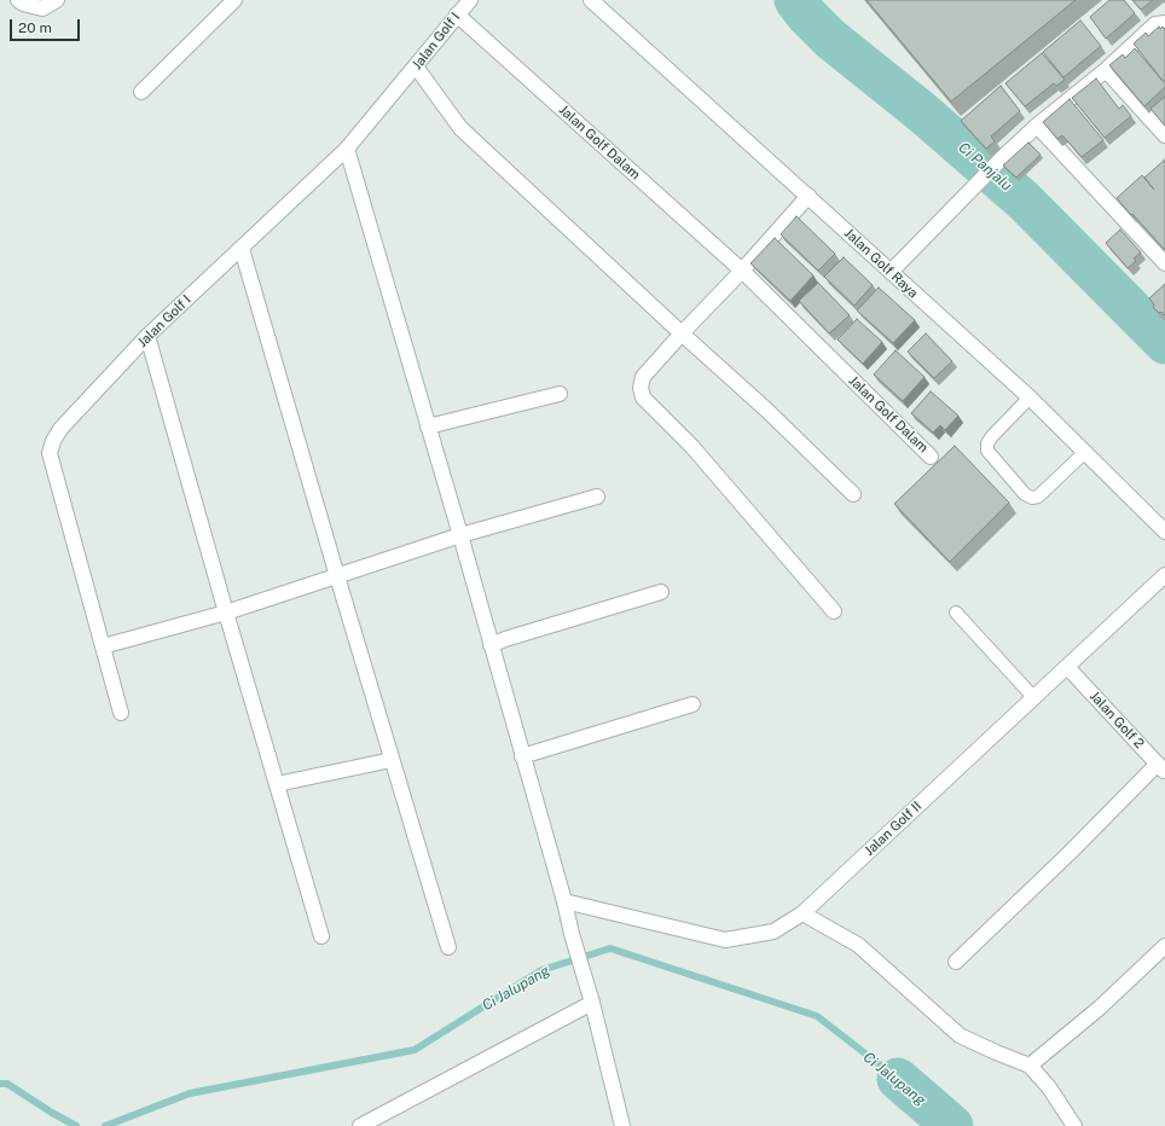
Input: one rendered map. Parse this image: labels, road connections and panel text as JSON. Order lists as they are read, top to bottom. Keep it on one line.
{"streets":{"street":["Jalan Golf I","Jalan Golf Dalam","Jalan Golf Raya","Jalan Golf 2","Jalan Golf II"]},"crossings":[["Jalan Golf I","Jalan Golf Dalam"],["Jalan Golf 2","Jalan Golf II"]],"water":["Ci Panjalu","Ci Jalupang"],"scale_bar":"20 m"}
